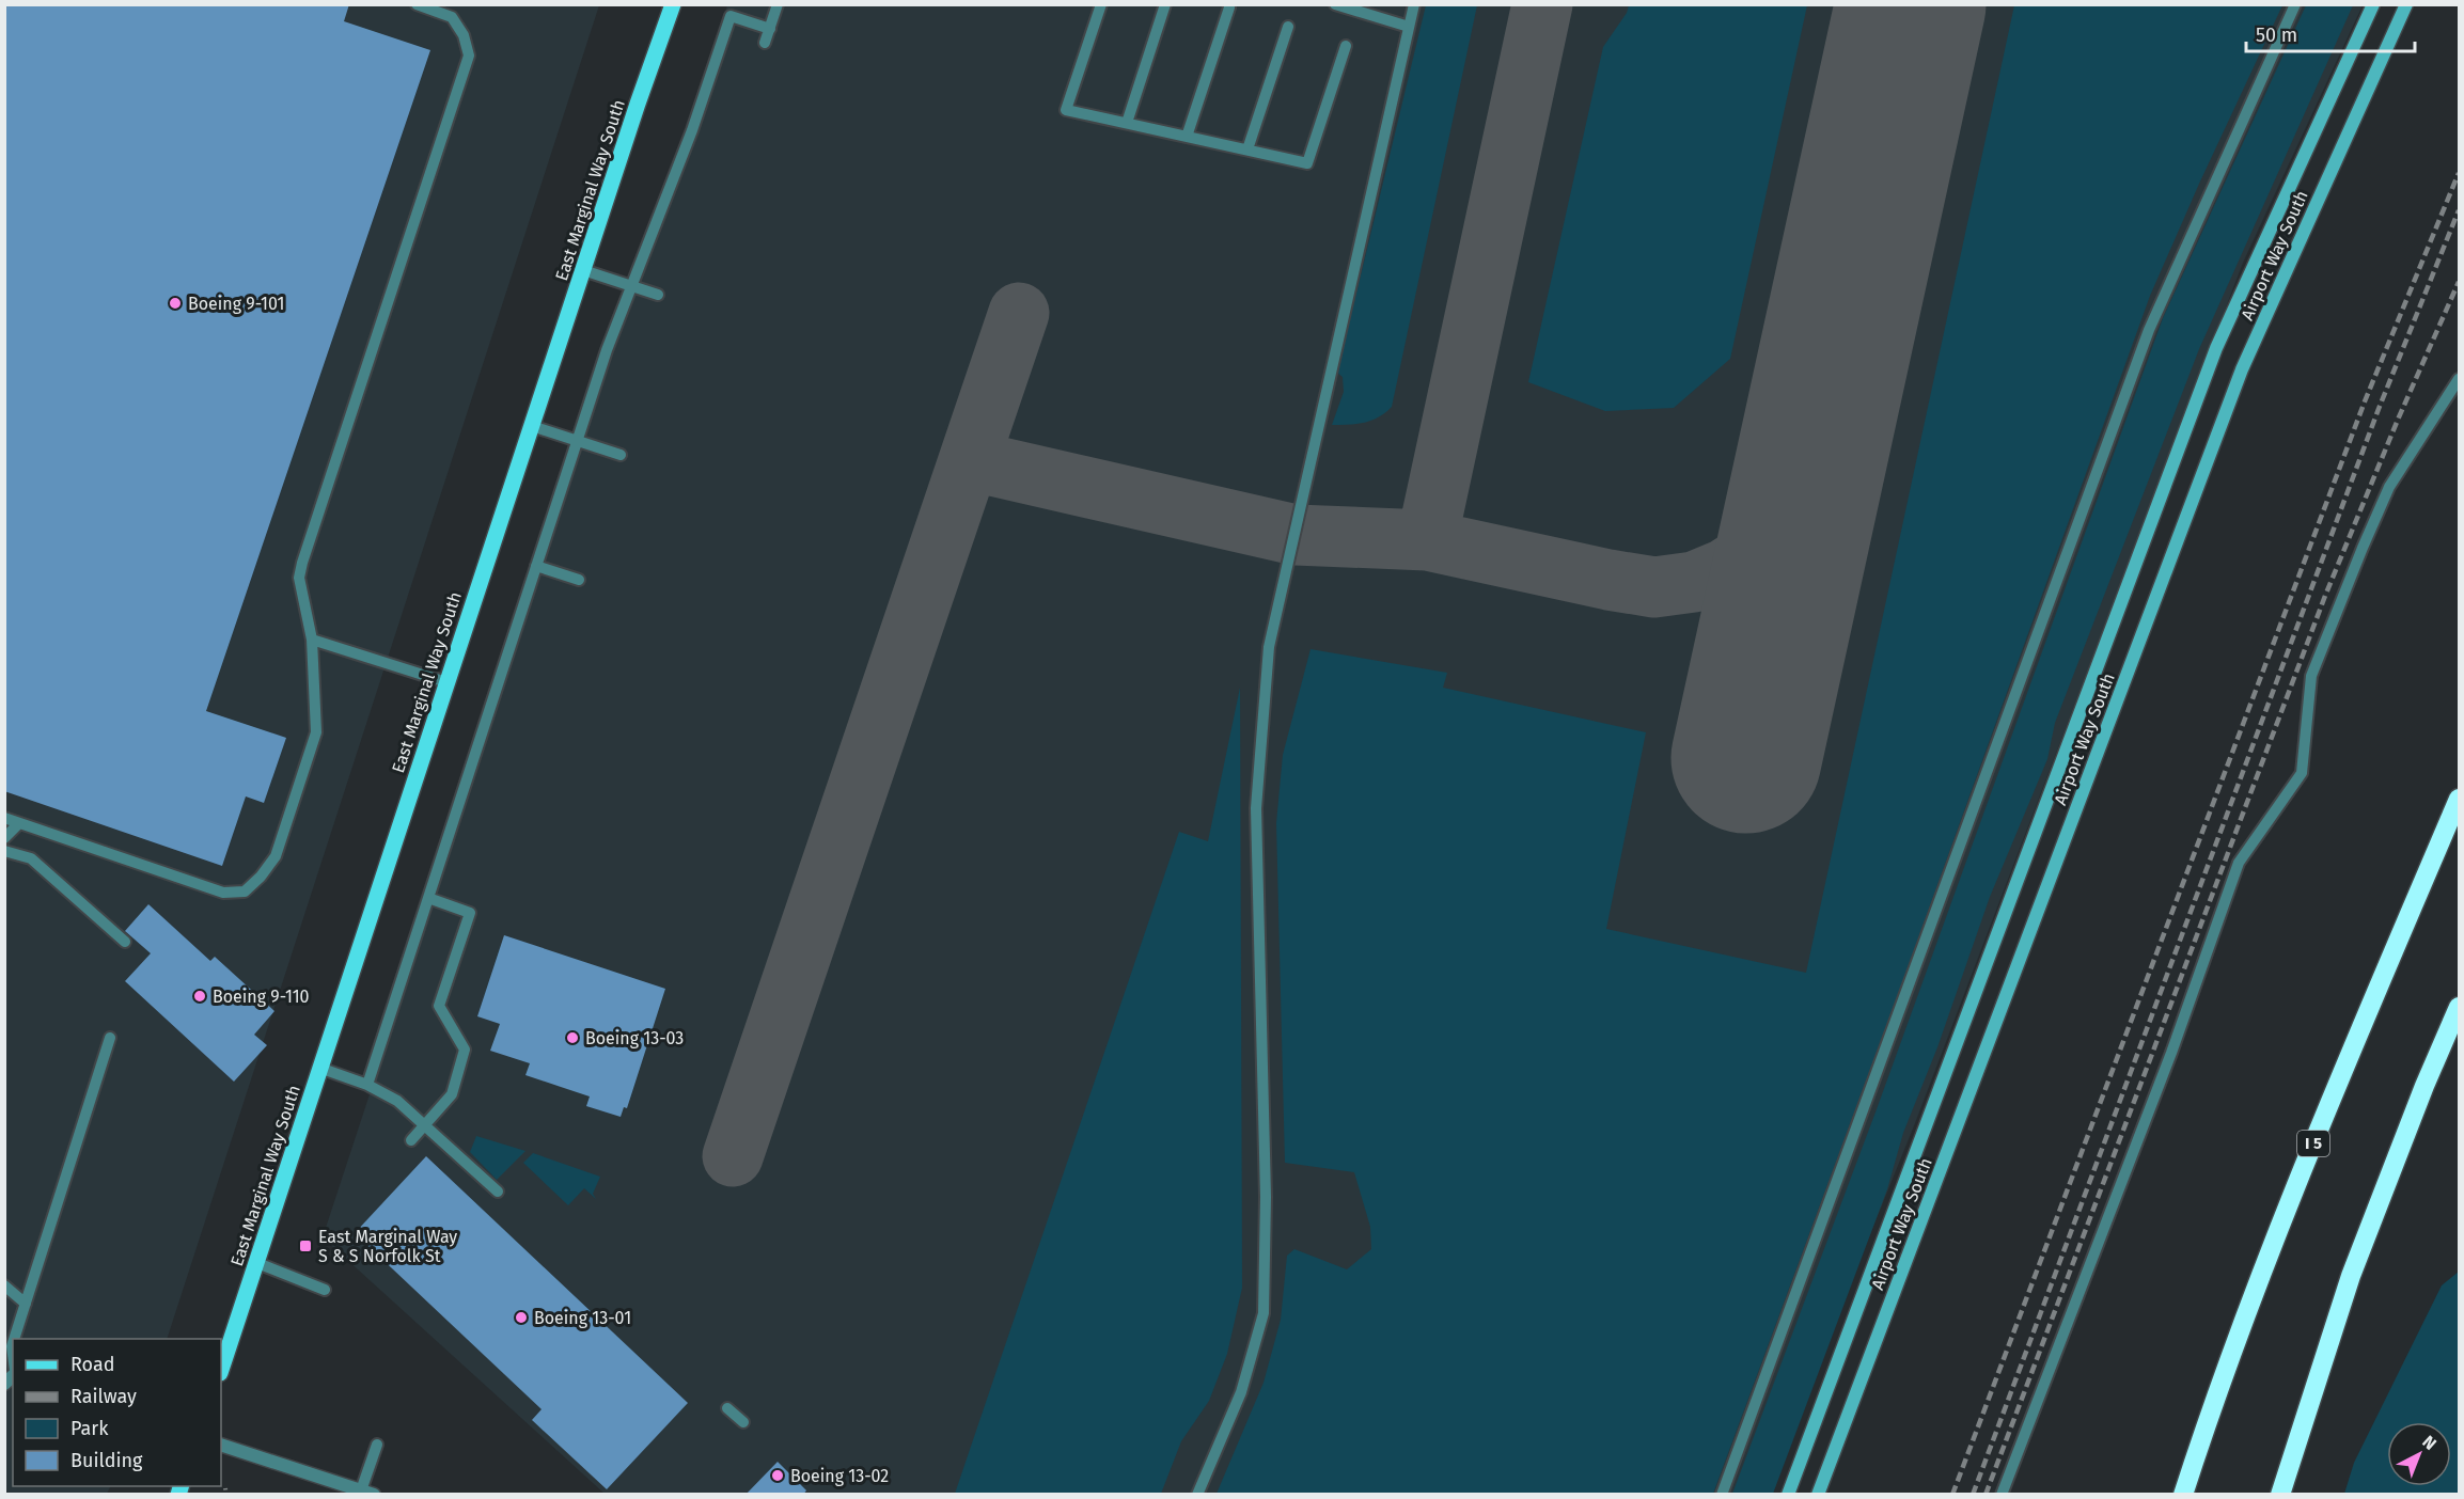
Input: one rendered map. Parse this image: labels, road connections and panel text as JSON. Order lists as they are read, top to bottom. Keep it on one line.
{"streets":{"highway":["I 5"],"main road":["East Marginal Way South","Airport Way South"]},"places":{"other":["Boeing 9-101","Boeing 9-110","Boeing 13-03","Boeing 13-01","Boeing 13-02"],"transit":["East Marginal Way S & S Norfolk St"]},"legend":["Road","Railway","Park","Building"],"scale_bar":"50 m","north":"top right"}
